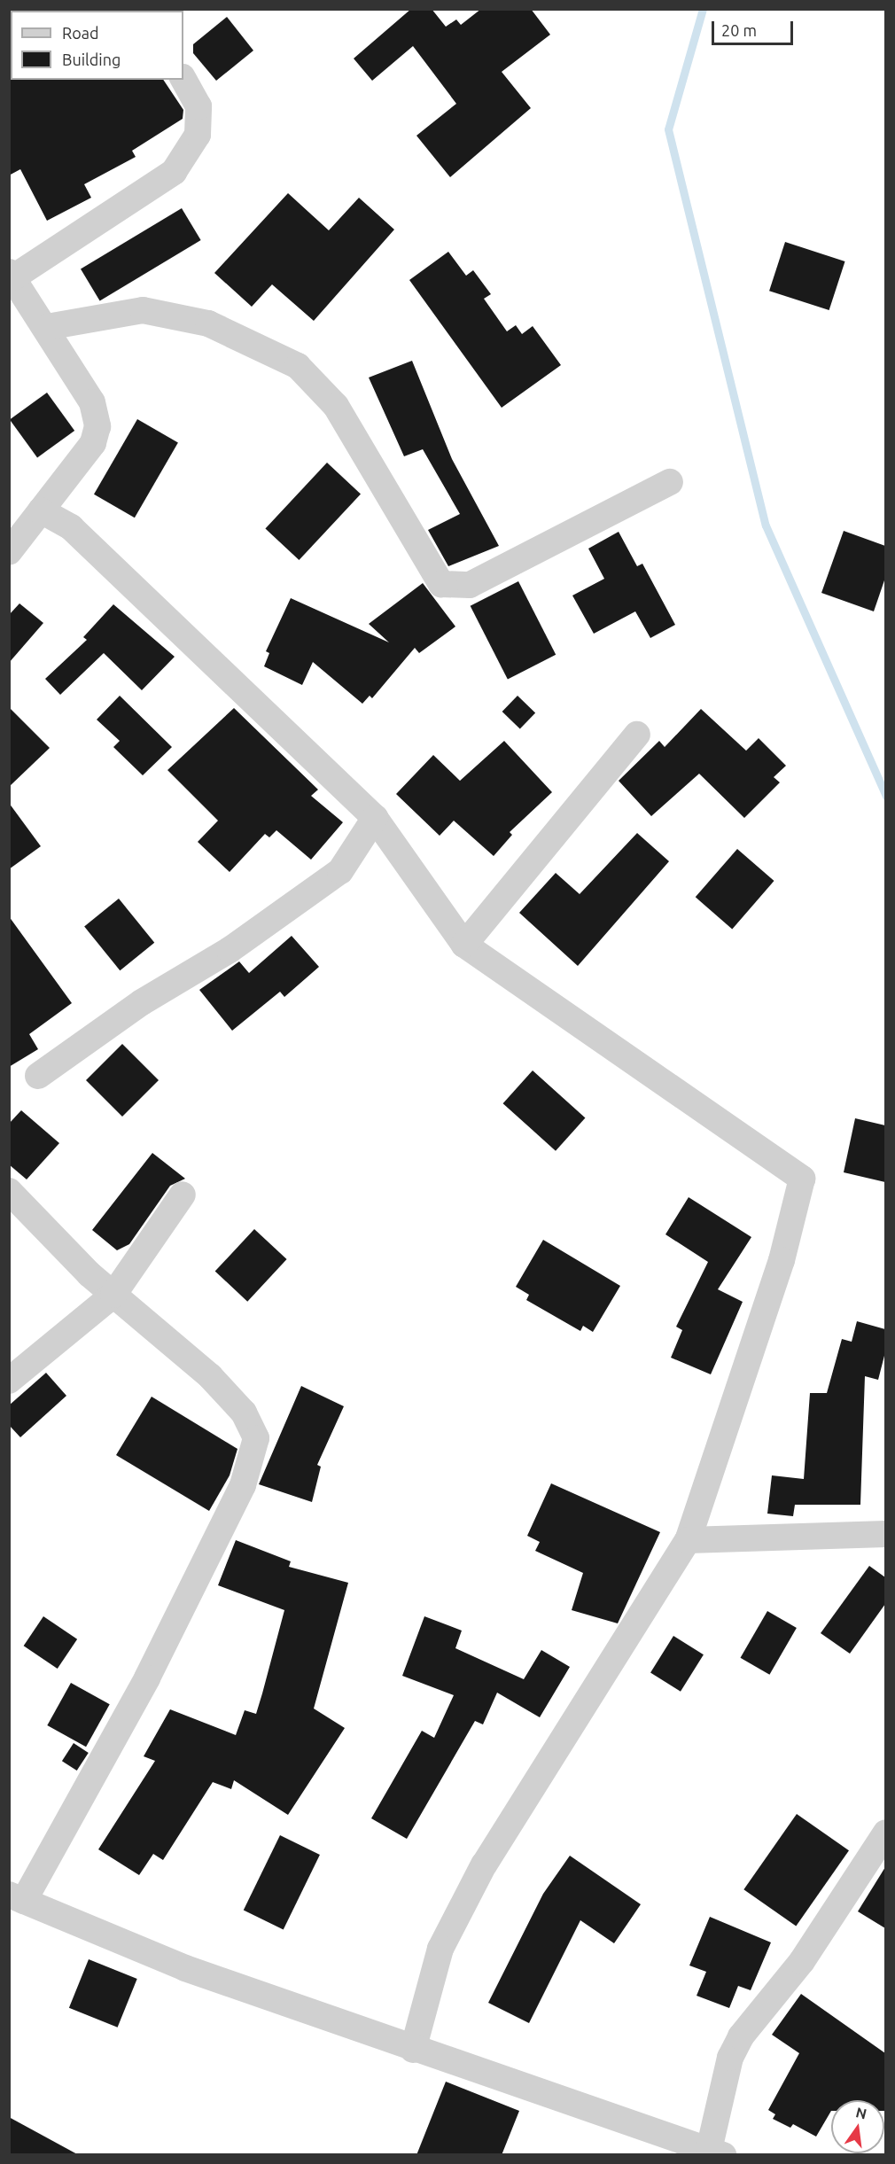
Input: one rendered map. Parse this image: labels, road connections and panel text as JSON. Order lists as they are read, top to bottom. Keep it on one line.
{"legend":["Road","Building"],"scale_bar":"20 m","north":"top"}
